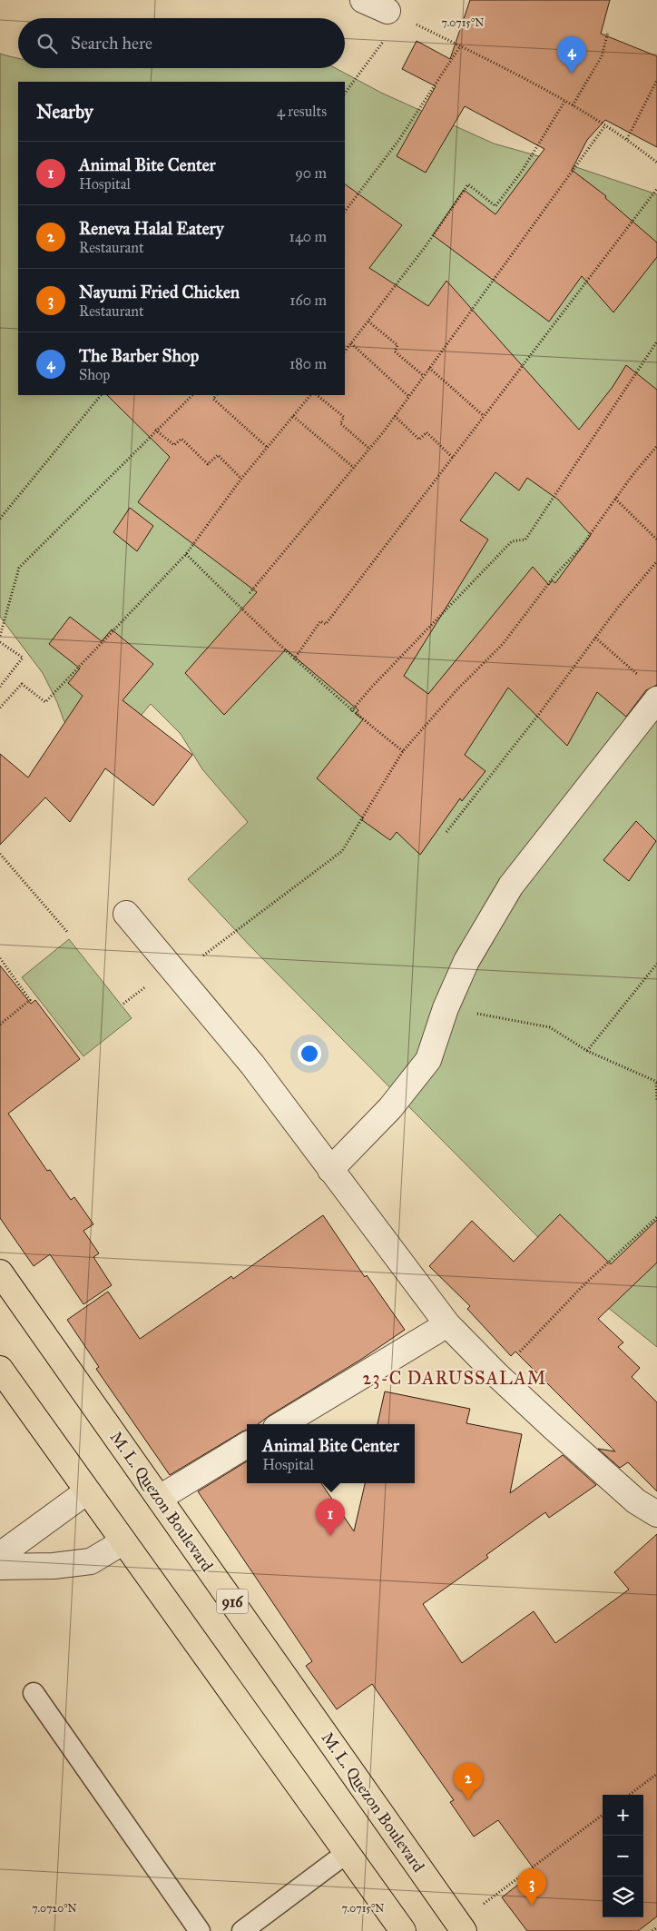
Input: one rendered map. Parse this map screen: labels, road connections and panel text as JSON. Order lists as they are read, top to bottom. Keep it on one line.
{"streets":{"main road":["M. L. Quezon Boulevard","916"]},"districts":["23-C DARUSSALAM"],"page":{"search":"Search here","pins":["4","1","2","3"],"heading":["Nearby","4 results"],"list":[{"mark":"1","name":"Animal Bite Center","note":"Hospital","value":"90 m"},{"mark":"2","name":"Reneva Halal Eatery","note":"Restaurant","value":"140 m"},{"mark":"3","name":"Nayumi Fried Chicken","note":"Restaurant","value":"160 m"},{"mark":"4","name":"The Barber Shop","note":"Shop","value":"180 m"}],"popup":["Animal Bite Center","Hospital"],"map_buttons":["+","−"]},"coordinates":["7.0715°N","7.0720°N"]}
